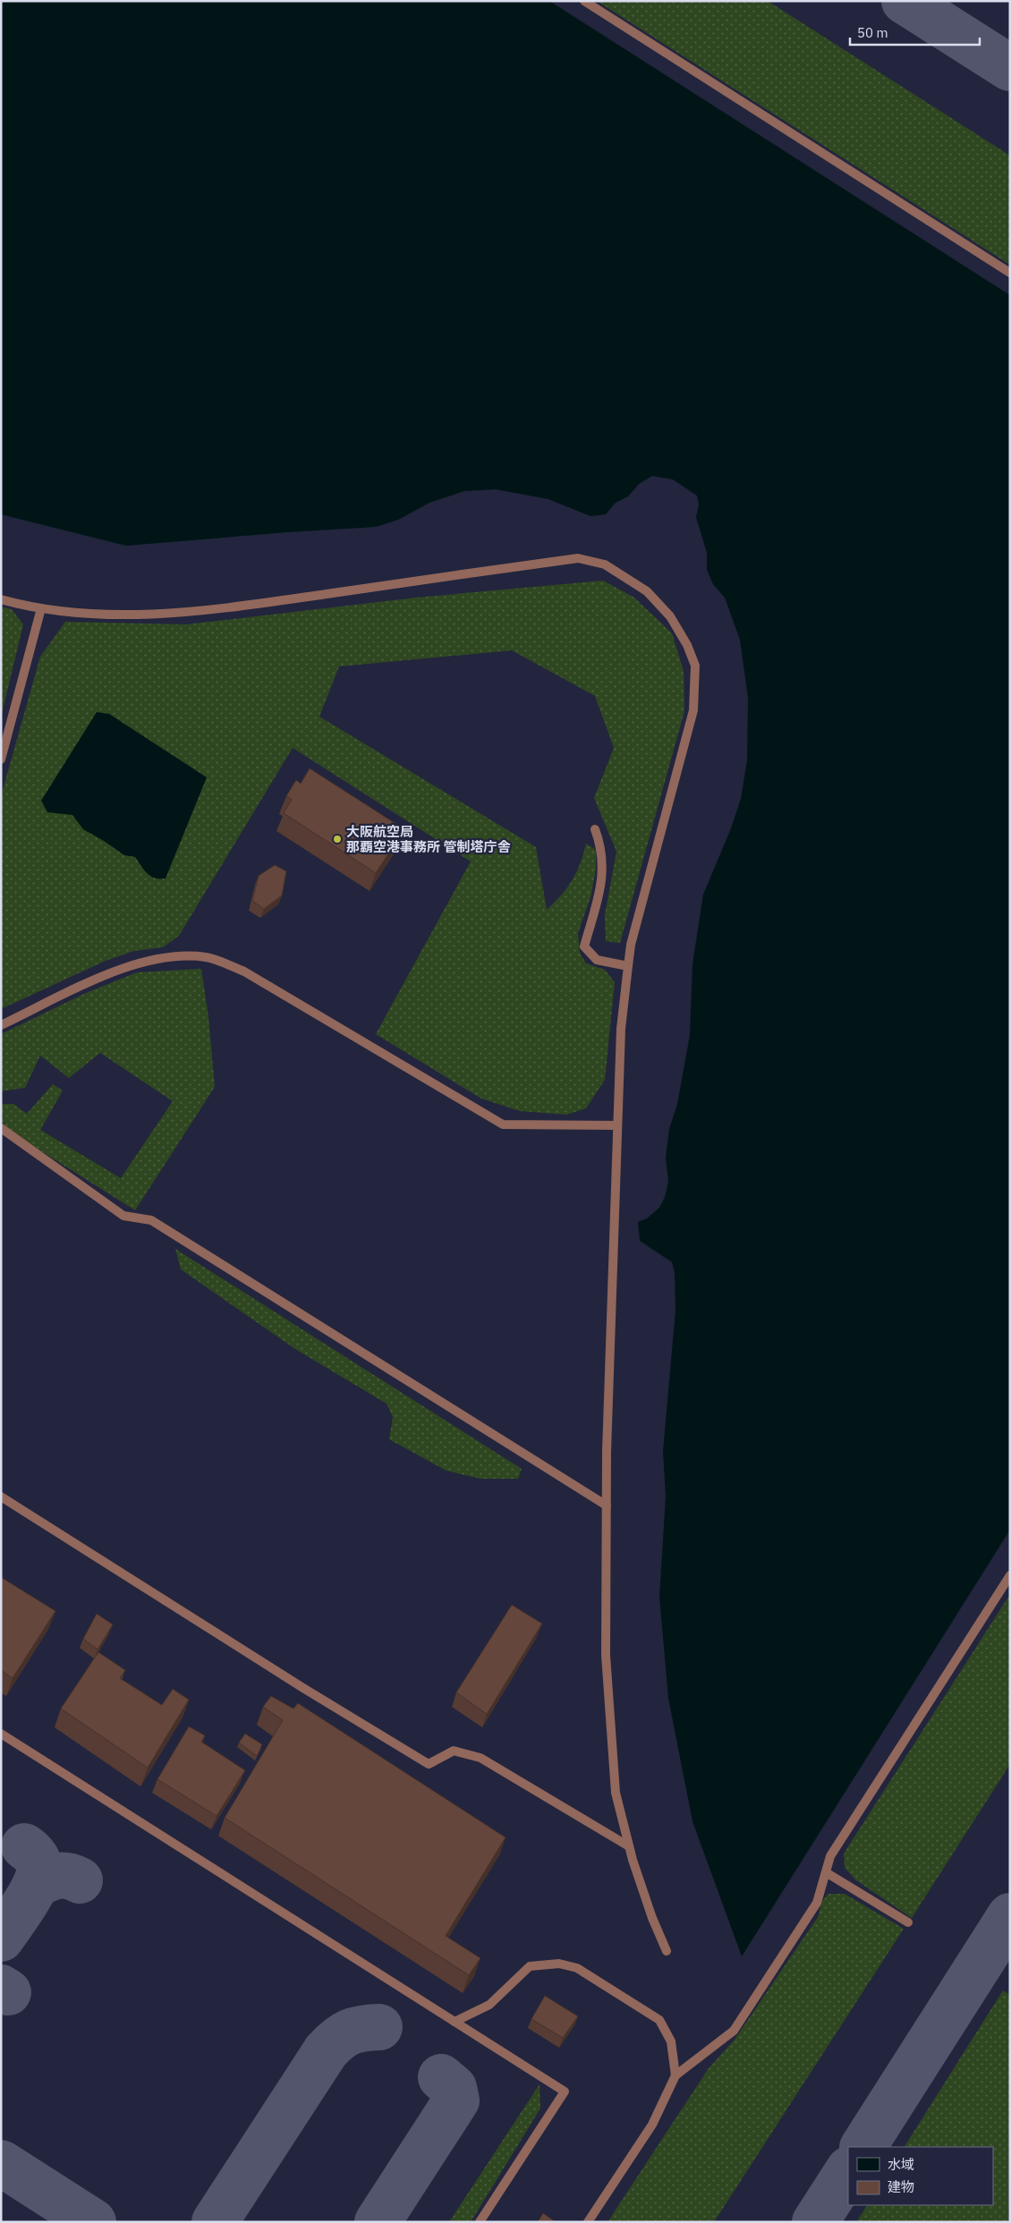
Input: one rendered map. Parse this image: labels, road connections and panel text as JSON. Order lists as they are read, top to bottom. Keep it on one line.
{"places":["大阪航空局 那覇空港事務所 管制塔庁舎"],"legend":["水域","建物"],"scale_bar":"50 m"}
